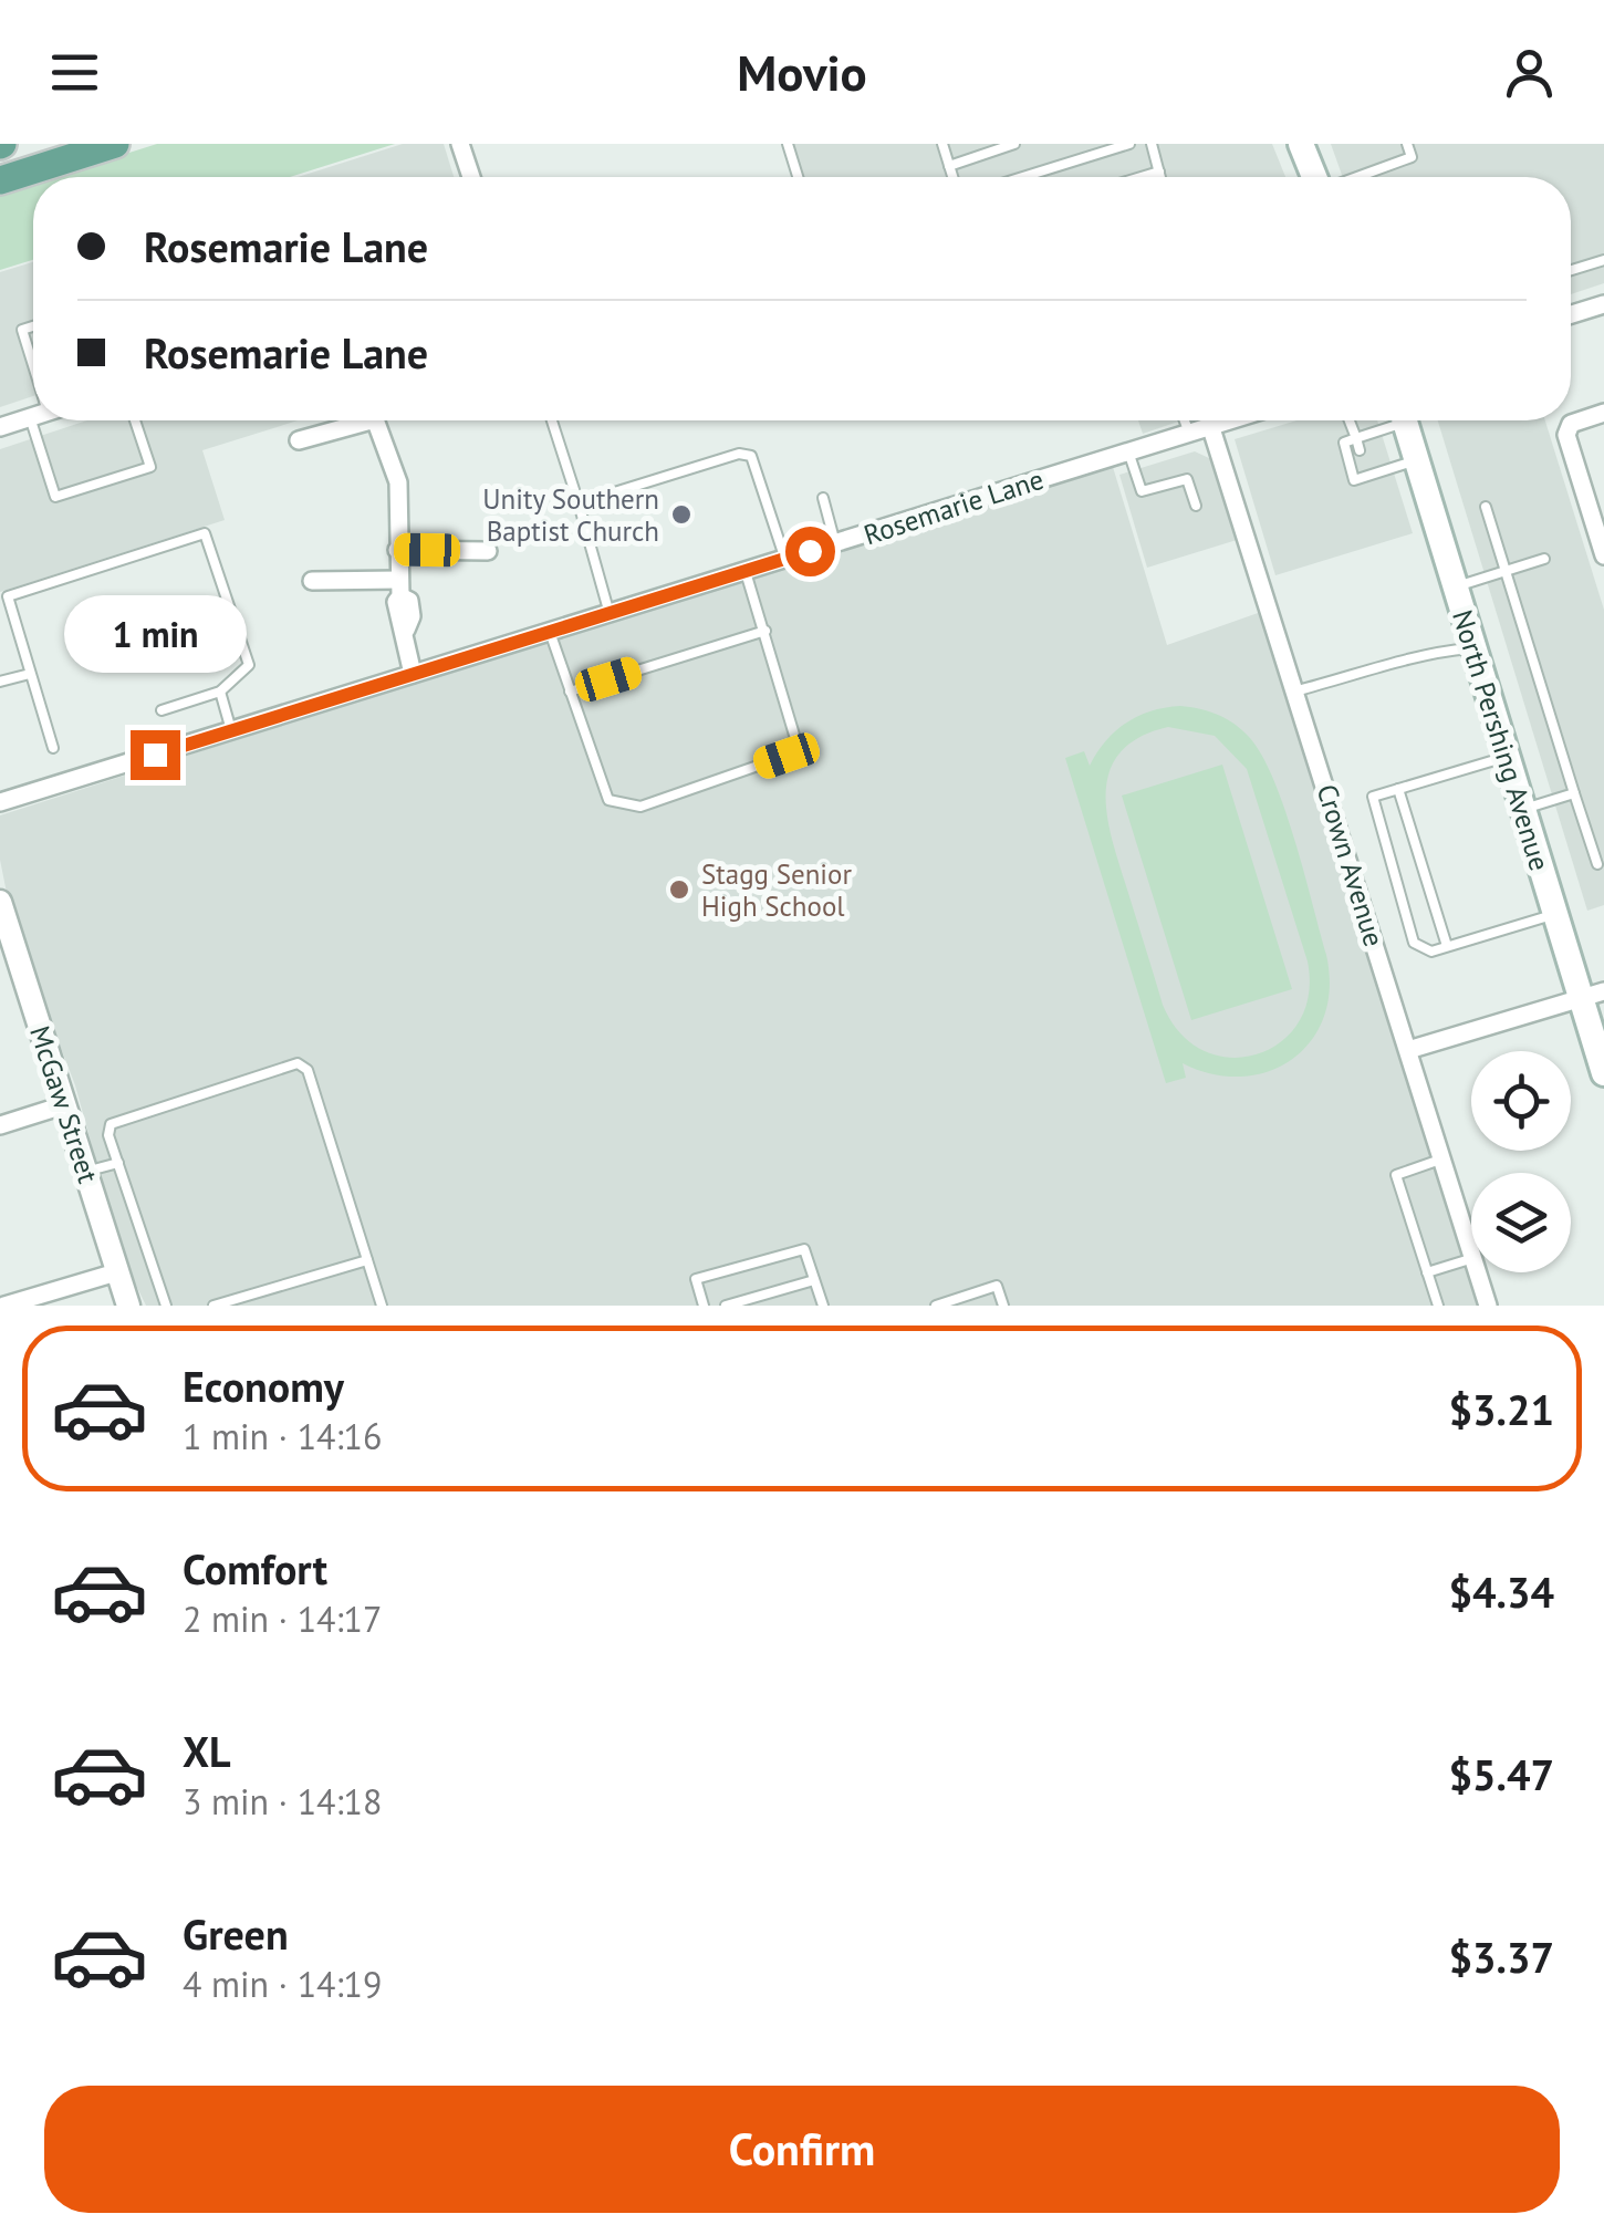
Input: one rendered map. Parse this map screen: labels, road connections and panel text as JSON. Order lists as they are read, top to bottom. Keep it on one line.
{"streets":{"main road":["North Pershing Avenue"],"street":["Rosemarie Lane","Crown Avenue","McGaw Street"]},"places":["Unity Southern Baptist Church","Stagg Senior High School"],"page":{"header":"Movio","banner":["Rosemarie Lane","Rosemarie Lane"],"bubble":"1 min","list":[{"name":"Economy","note":"1 min · 14:16","value":"$3.21"},{"name":"Comfort","note":"2 min · 14:17","value":"$4.34"},{"name":"XL","note":"3 min · 14:18","value":"$5.47"},{"name":"Green","note":"4 min · 14:19","value":"$3.37"}],"buttons":"Confirm"}}
